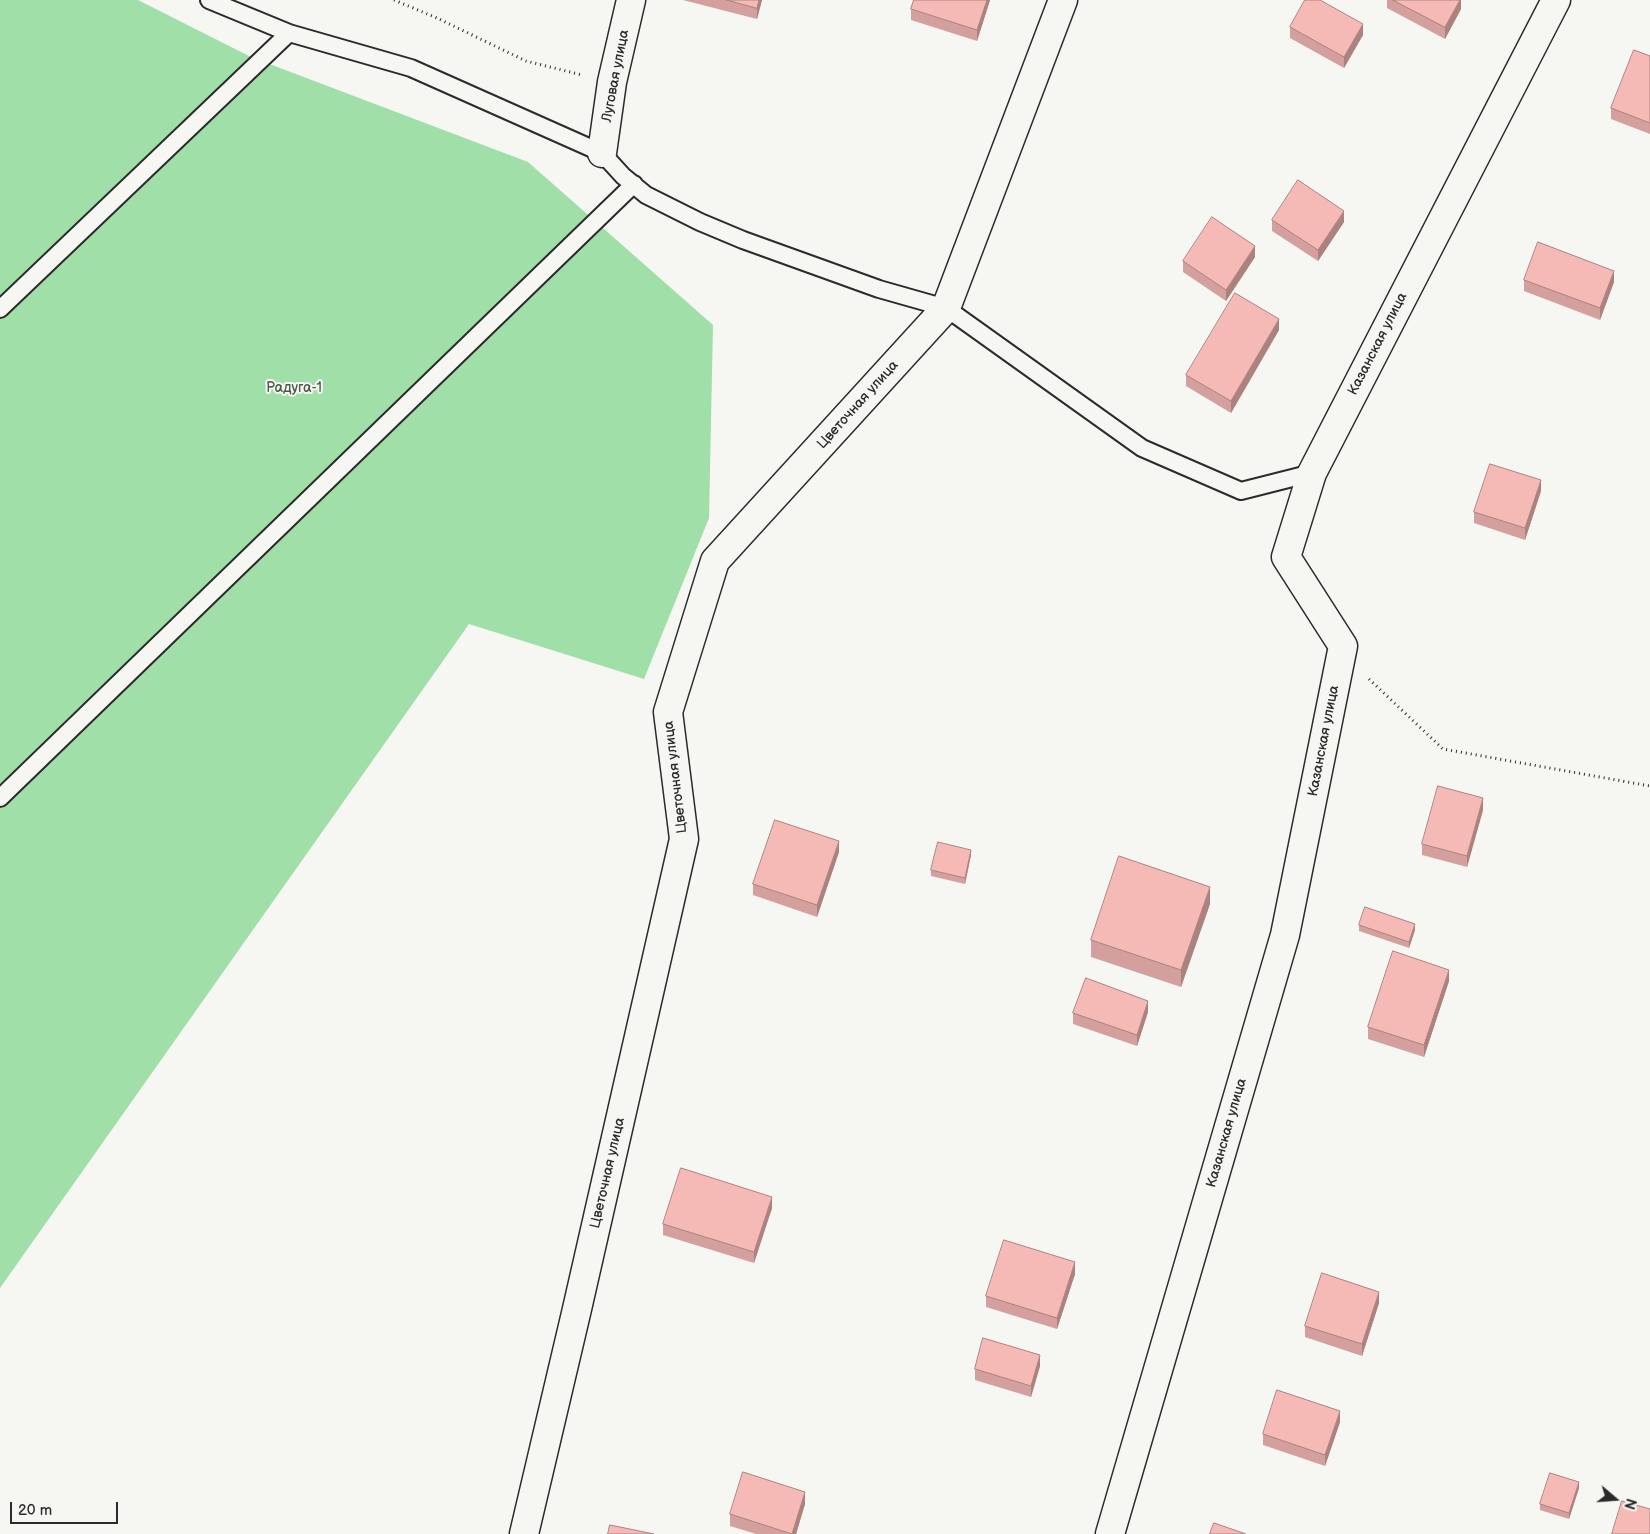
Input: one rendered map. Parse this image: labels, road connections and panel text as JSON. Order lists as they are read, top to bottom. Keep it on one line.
{"streets":{"street":["Луговая улица","Казанская улица","Цветочная улица"]},"parks":["Радуга-1"],"scale_bar":"20 m","north":"right"}
